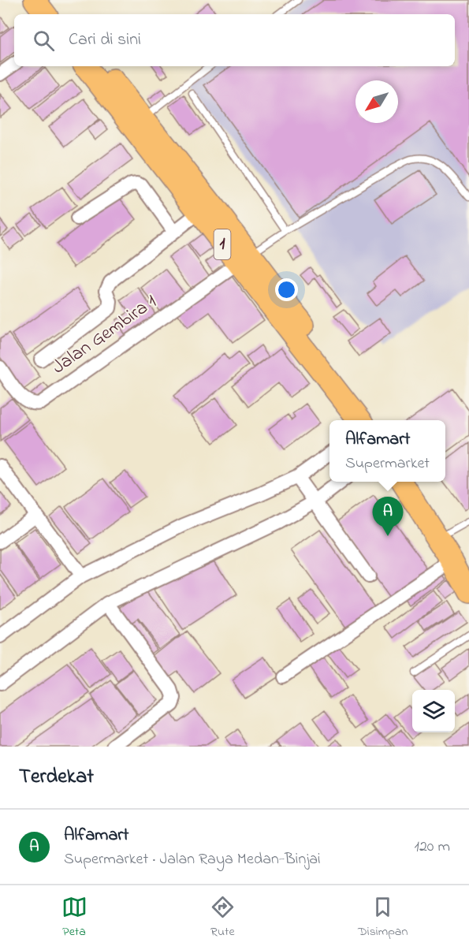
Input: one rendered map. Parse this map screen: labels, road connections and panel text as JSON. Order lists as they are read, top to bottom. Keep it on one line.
{"streets":{"highway":["1"],"street":["Jalan Gembira 1"]},"crossings":[["1","Jalan Gembira 1"]],"north":"bottom left","page":{"search":"Cari di sini","popup":["Alfamart","Supermarket"],"pins":"A","heading":"Terdekat","list":[{"mark":"A","name":"Alfamart","note":"Supermarket · Jalan Raya Medan-Binjai","value":"120 m"}],"nav":["Peta","Rute","Disimpan"]}}
